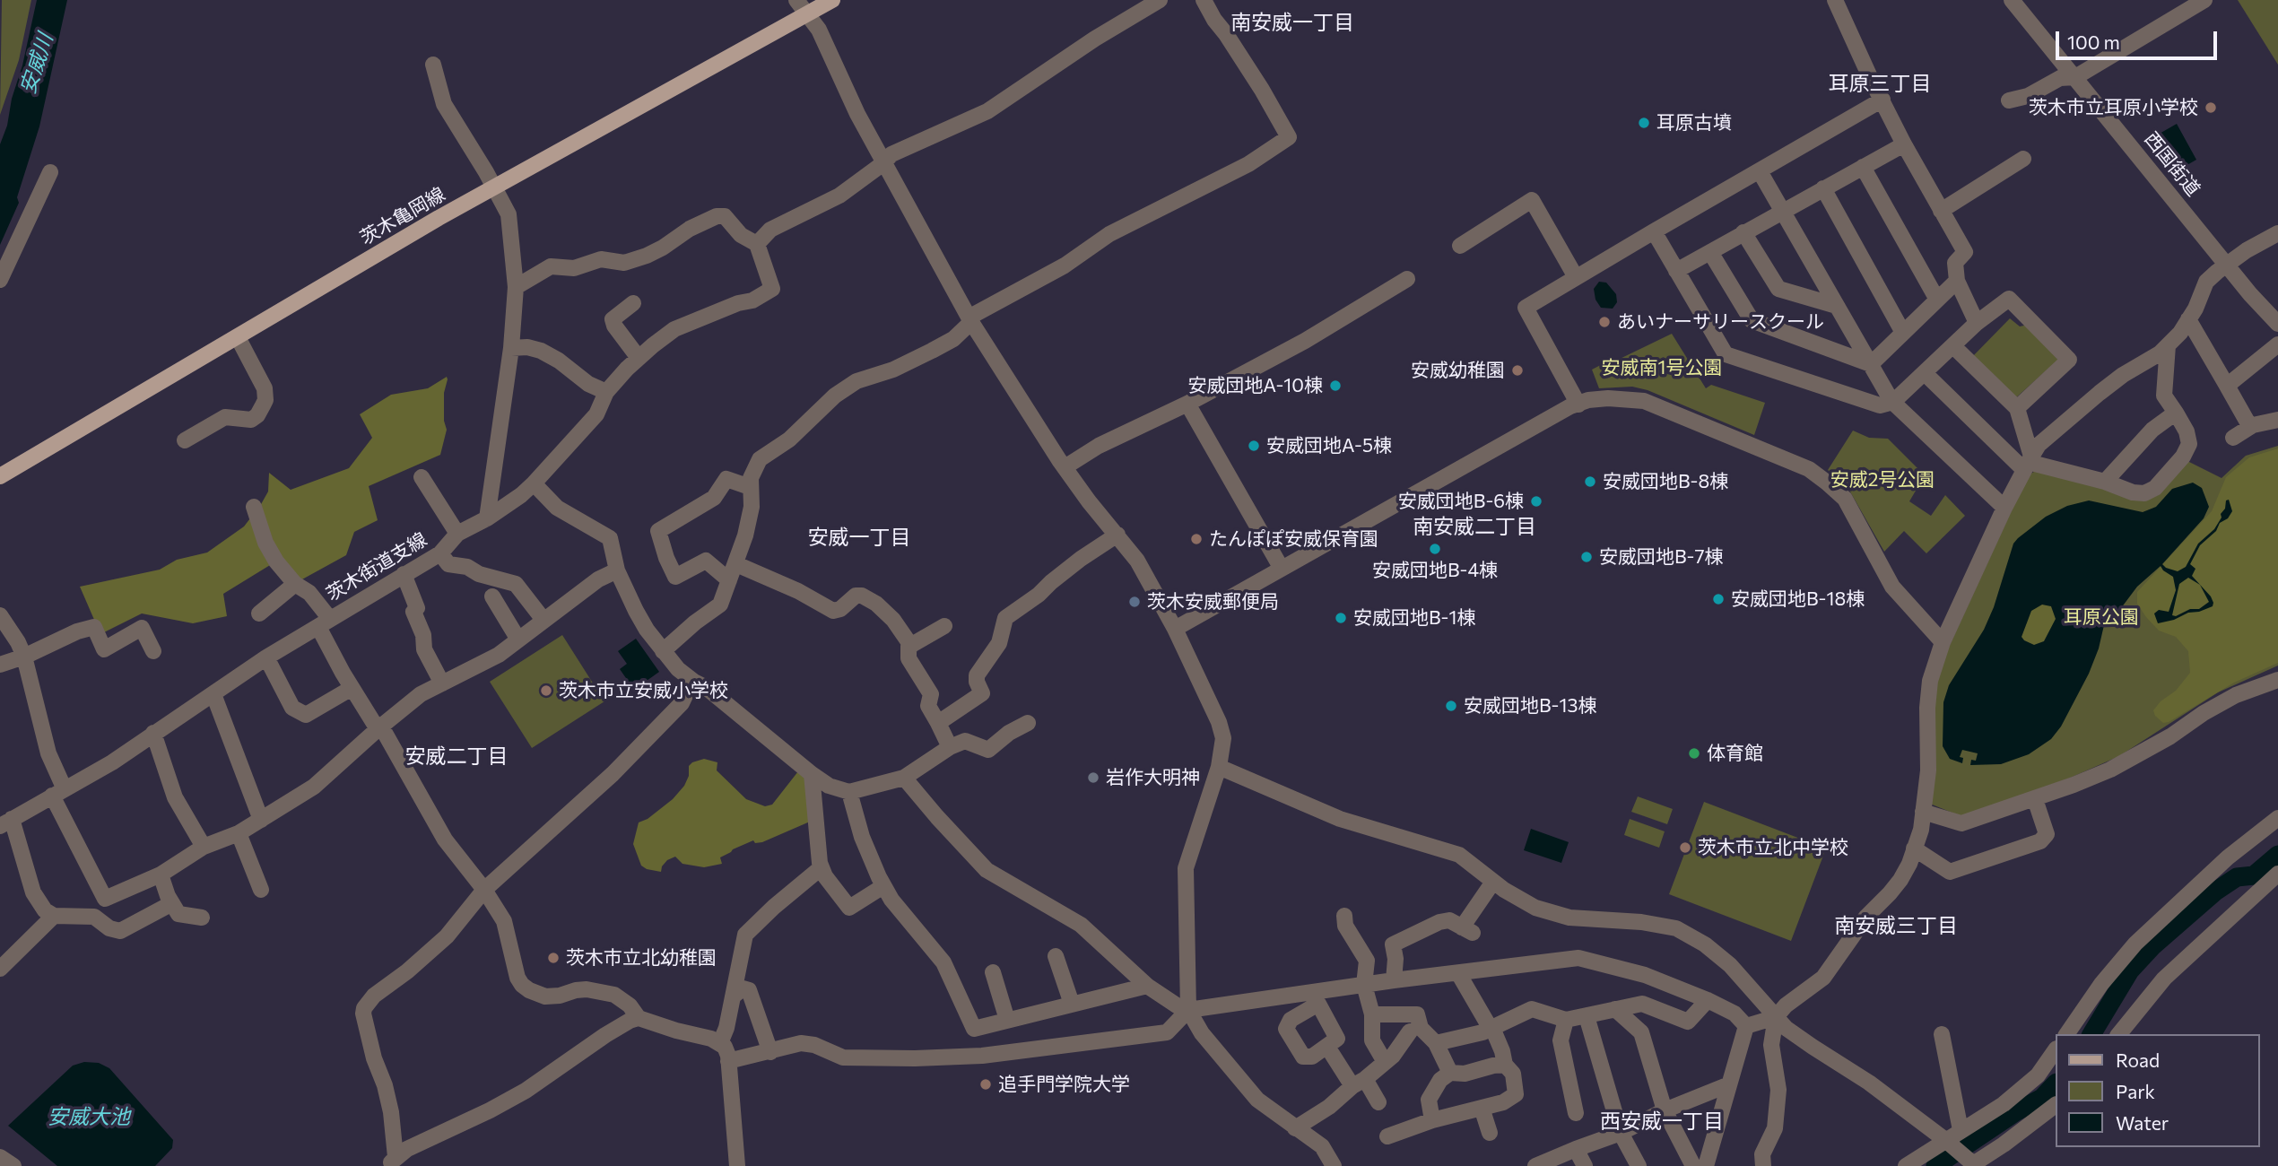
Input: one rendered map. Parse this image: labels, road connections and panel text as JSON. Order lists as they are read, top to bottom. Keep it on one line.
{"streets":{"main road":["茨木亀岡線"],"street":["西国街道","茨木街道支線"]},"districts":["南安威一丁目","耳原三丁目","南安威二丁目","安威一丁目","安威二丁目","南安威三丁目","西安威一丁目"],"water":["安威川","安威大池"],"parks":["安威南1号公園","安威2号公園","耳原公園"],"places":["茨木市立耳原小学校","耳原古墳","あいナーサリースクール","安威幼稚園","安威団地A-10棟","安威団地A-5棟","安威団地B-8棟","安威団地B-6棟","たんぽぽ安威保育園","安威団地B-4棟","安威団地B-7棟","安威団地B-18棟","茨木安威郵便局","安威団地B-1棟","茨木市立安威小学校","安威団地B-13棟","体育館","岩作大明神","茨木市立北中学校","茨木市立北幼稚園","追手門学院大学"],"legend":["Road","Park","Water"],"scale_bar":"100 m"}
